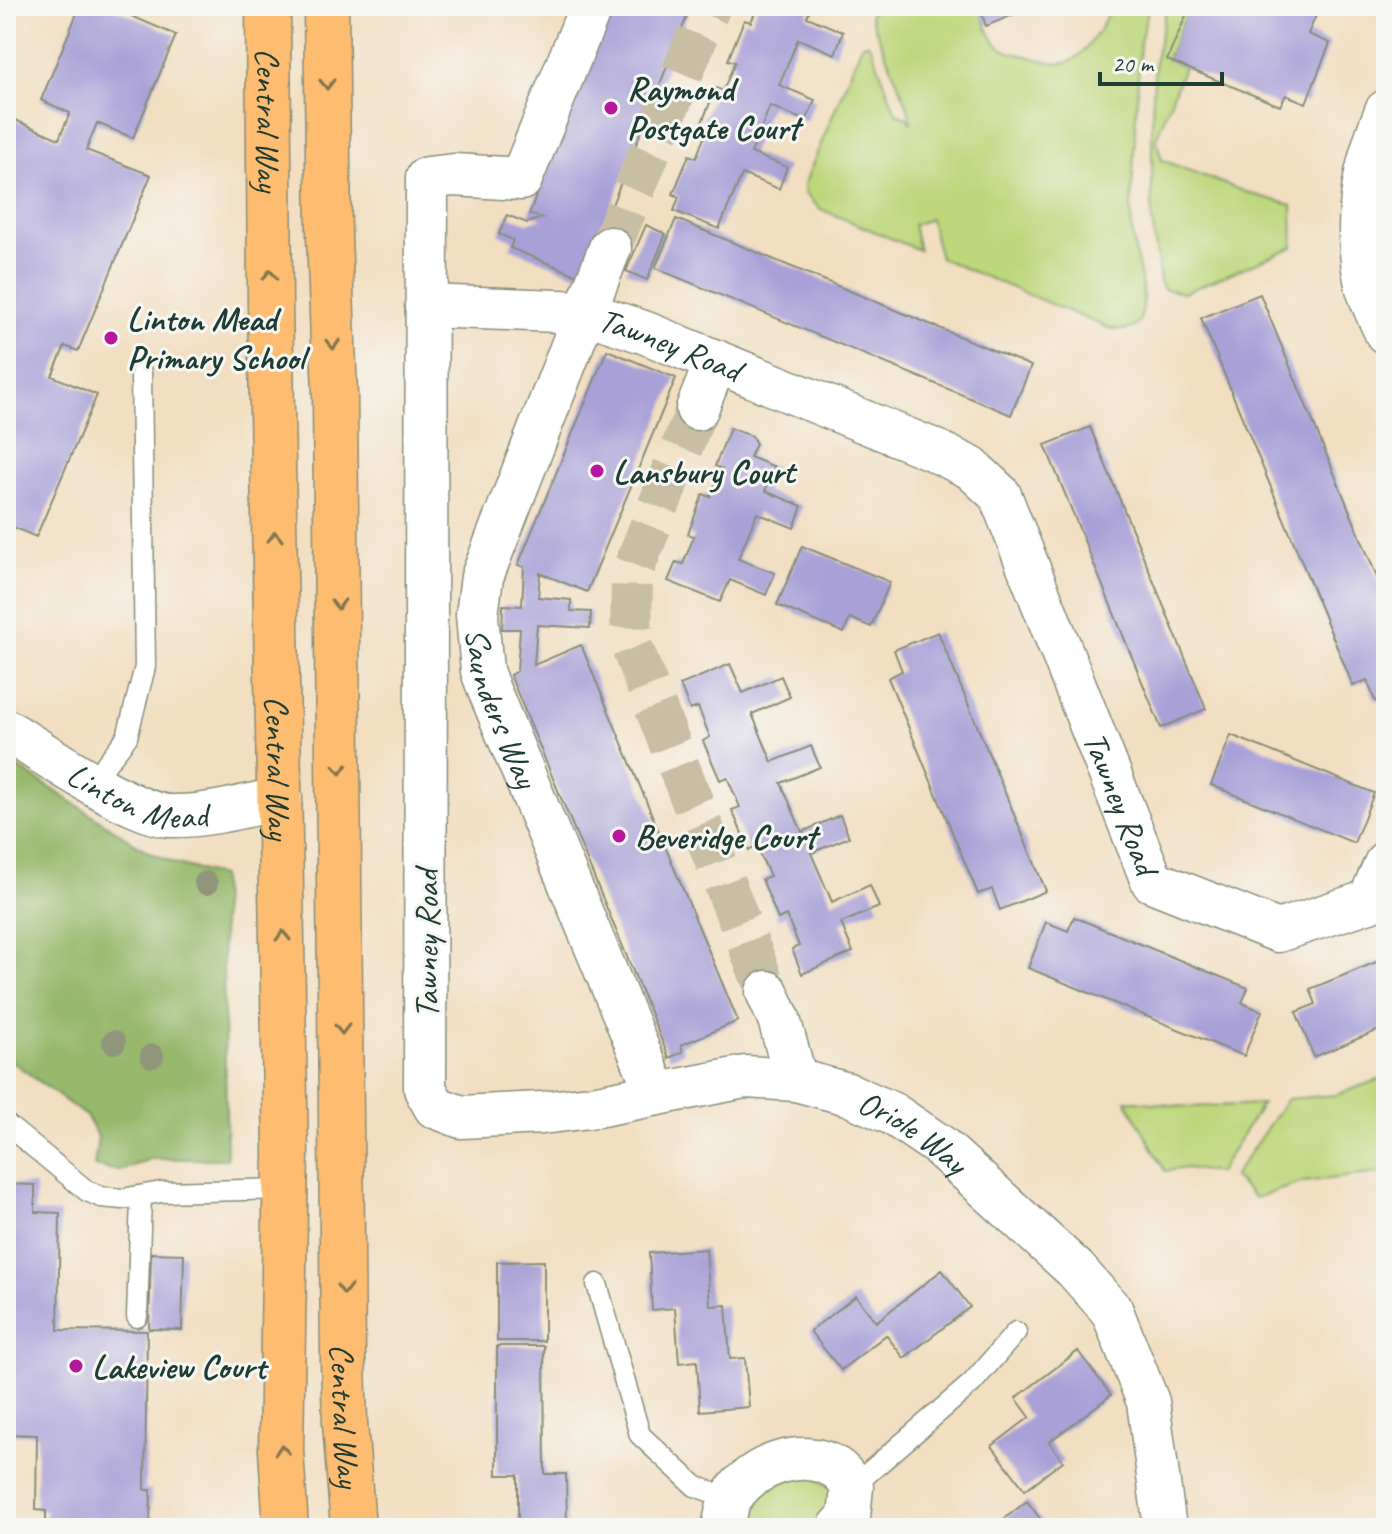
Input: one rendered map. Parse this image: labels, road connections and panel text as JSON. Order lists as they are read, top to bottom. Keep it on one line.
{"streets":{"main road":["Central Way"],"street":["Tawney Road","Saunders Way","Linton Mead","Oriole Way"]},"crossings":[["Central Way","Linton Mead"],["Tawney Road","Saunders Way"],["Tawney Road","Oriole Way"],["Saunders Way","Oriole Way"]],"places":["Raymond Postgate Court","Linton Mead Primary School","Lansbury Court","Beveridge Court","Lakeview Court"],"scale_bar":"20 m"}
